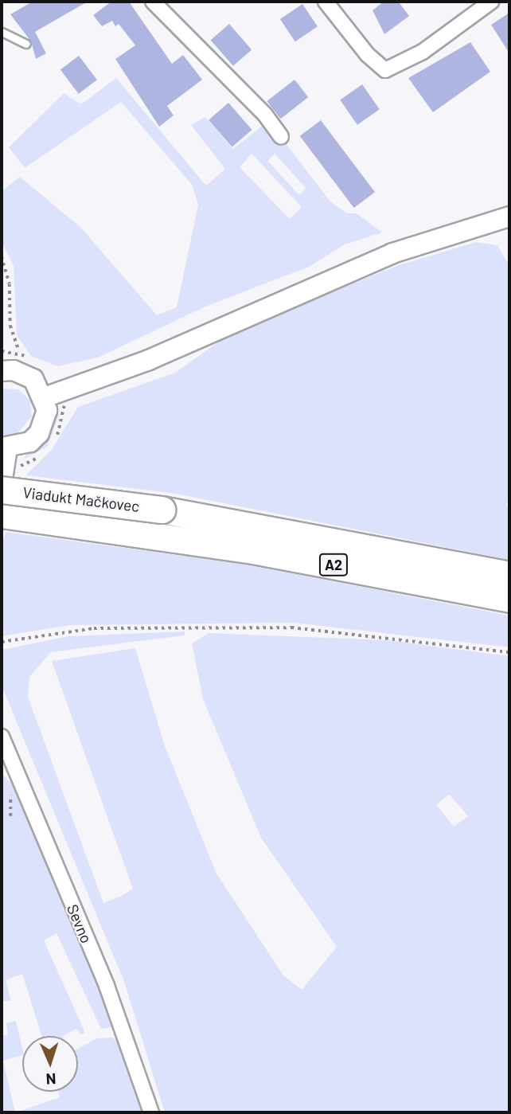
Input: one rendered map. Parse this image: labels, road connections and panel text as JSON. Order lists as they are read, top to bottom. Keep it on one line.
{"streets":{"highway":["Viadukt Mačkovec","A2"],"street":["Sevno"]},"crossings":[["Viadukt Mačkovec","A2"]],"north":"bottom"}
